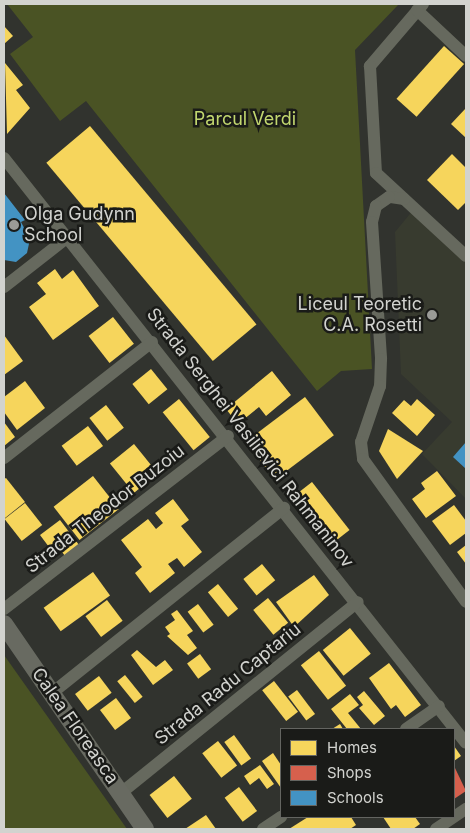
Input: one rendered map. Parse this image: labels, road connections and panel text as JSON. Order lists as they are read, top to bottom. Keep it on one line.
{"streets":{"main road":["Calea Floreasca"],"street":["Strada Serghei Vasilievici Rahmaninov","Strada Theodor Buzoiu","Strada Radu Captariu"]},"crossings":[["Strada Serghei Vasilievici Rahmaninov","Strada Theodor Buzoiu"],["Strada Serghei Vasilievici Rahmaninov","Strada Radu Captariu"],["Strada Radu Captariu","Calea Floreasca"]],"parks":["Parcul Verdi"],"places":["Olga Gudynn School","Liceul Teoretic C.A. Rosetti"],"legend":["Homes","Shops","Schools"]}
